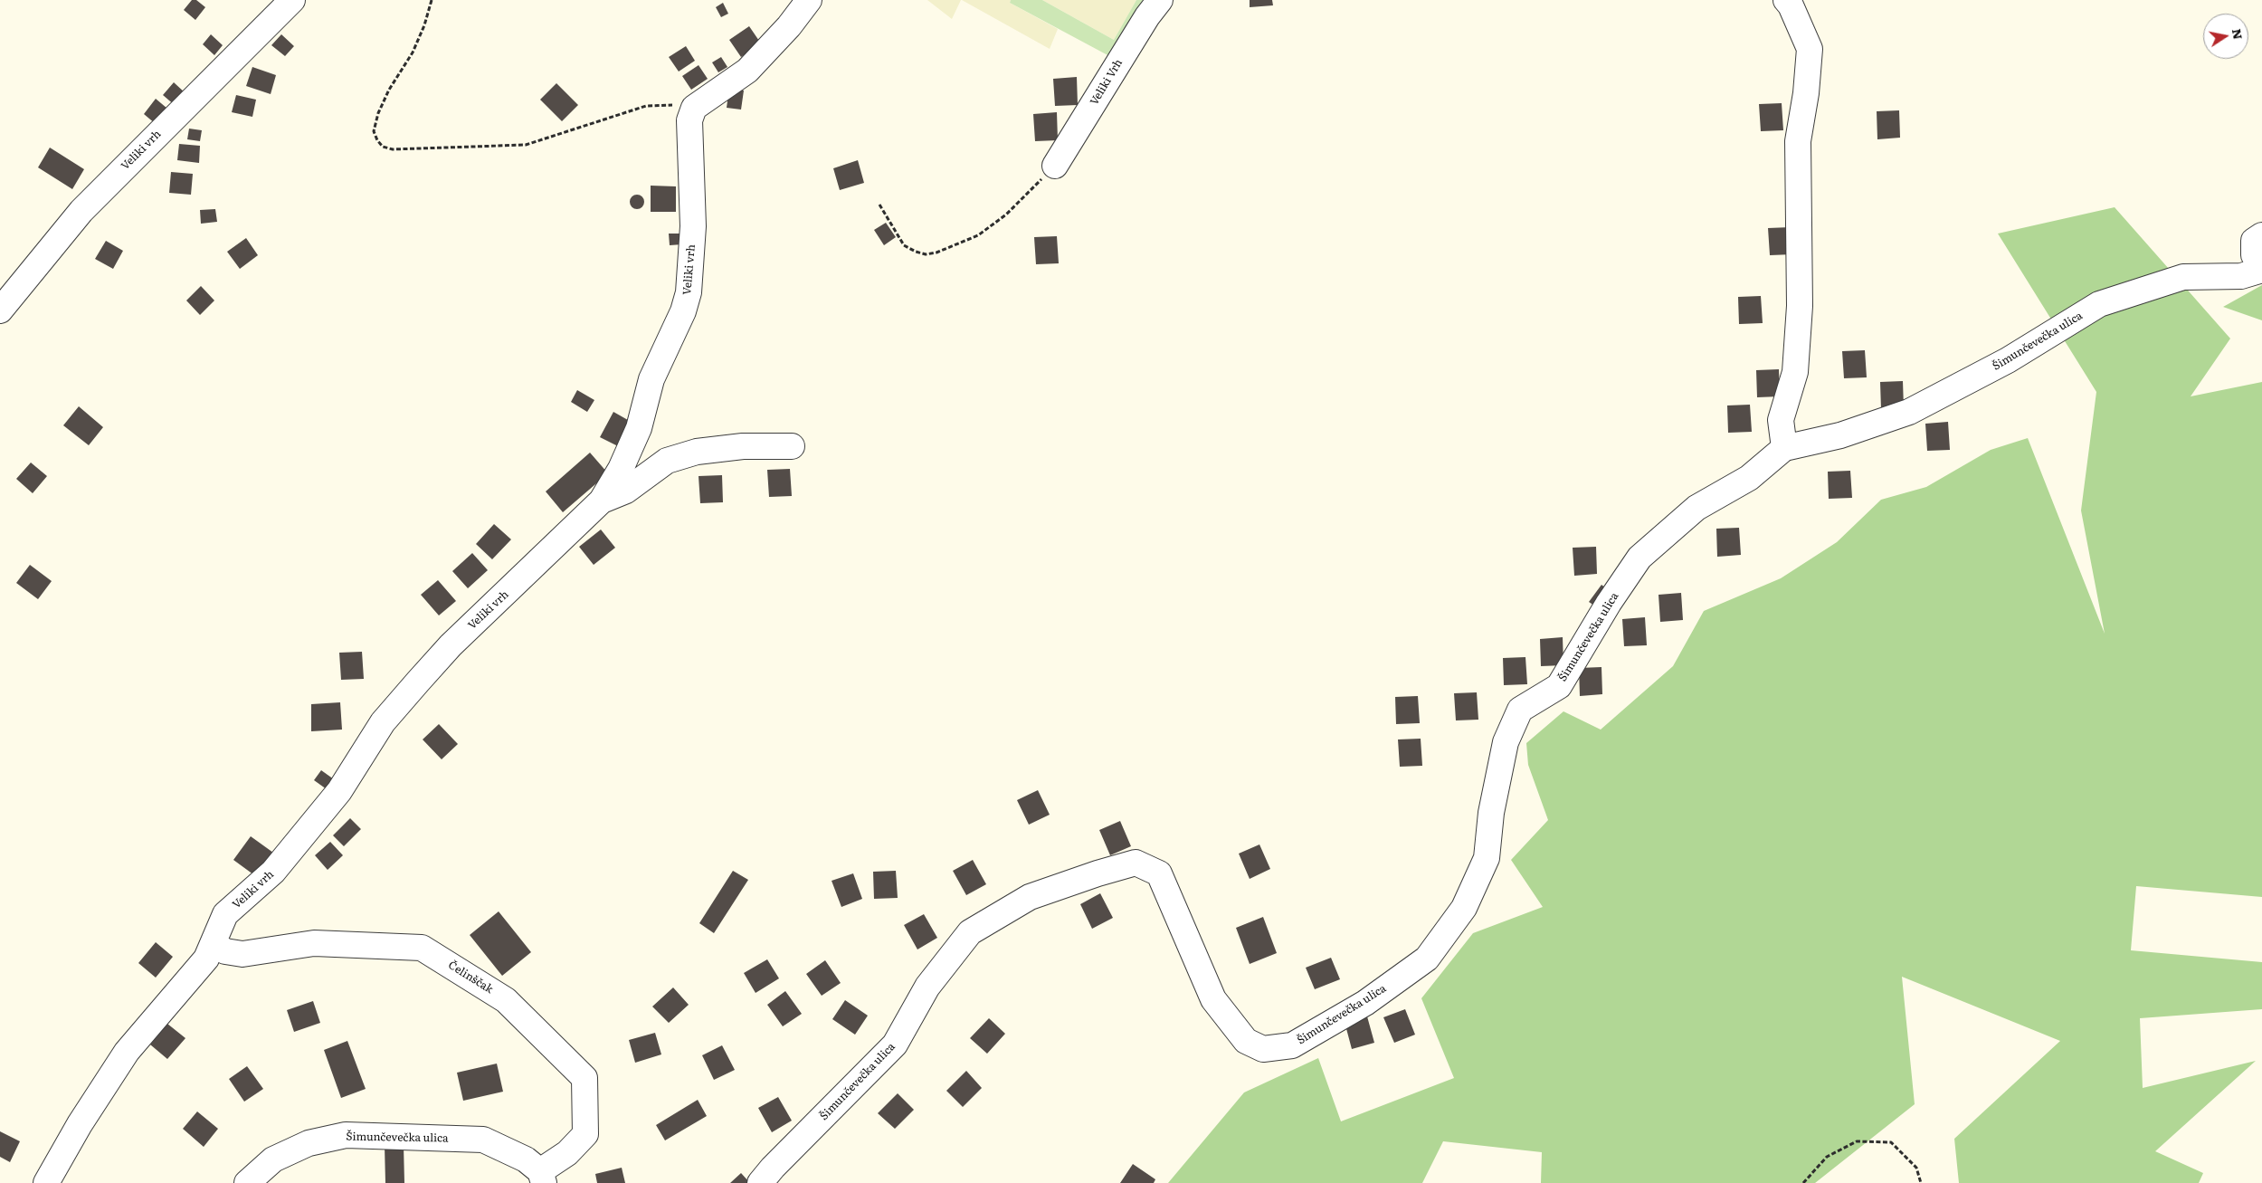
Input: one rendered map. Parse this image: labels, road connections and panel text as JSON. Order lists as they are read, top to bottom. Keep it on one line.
{"streets":{"street":["Veliki Vrh","Veliki vrh","Šimunčevečka ulica","Čelinščak"]},"crossings":[["Veliki vrh","Čelinščak"],["Šimunčevečka ulica","Čelinščak"]],"north":"right"}
